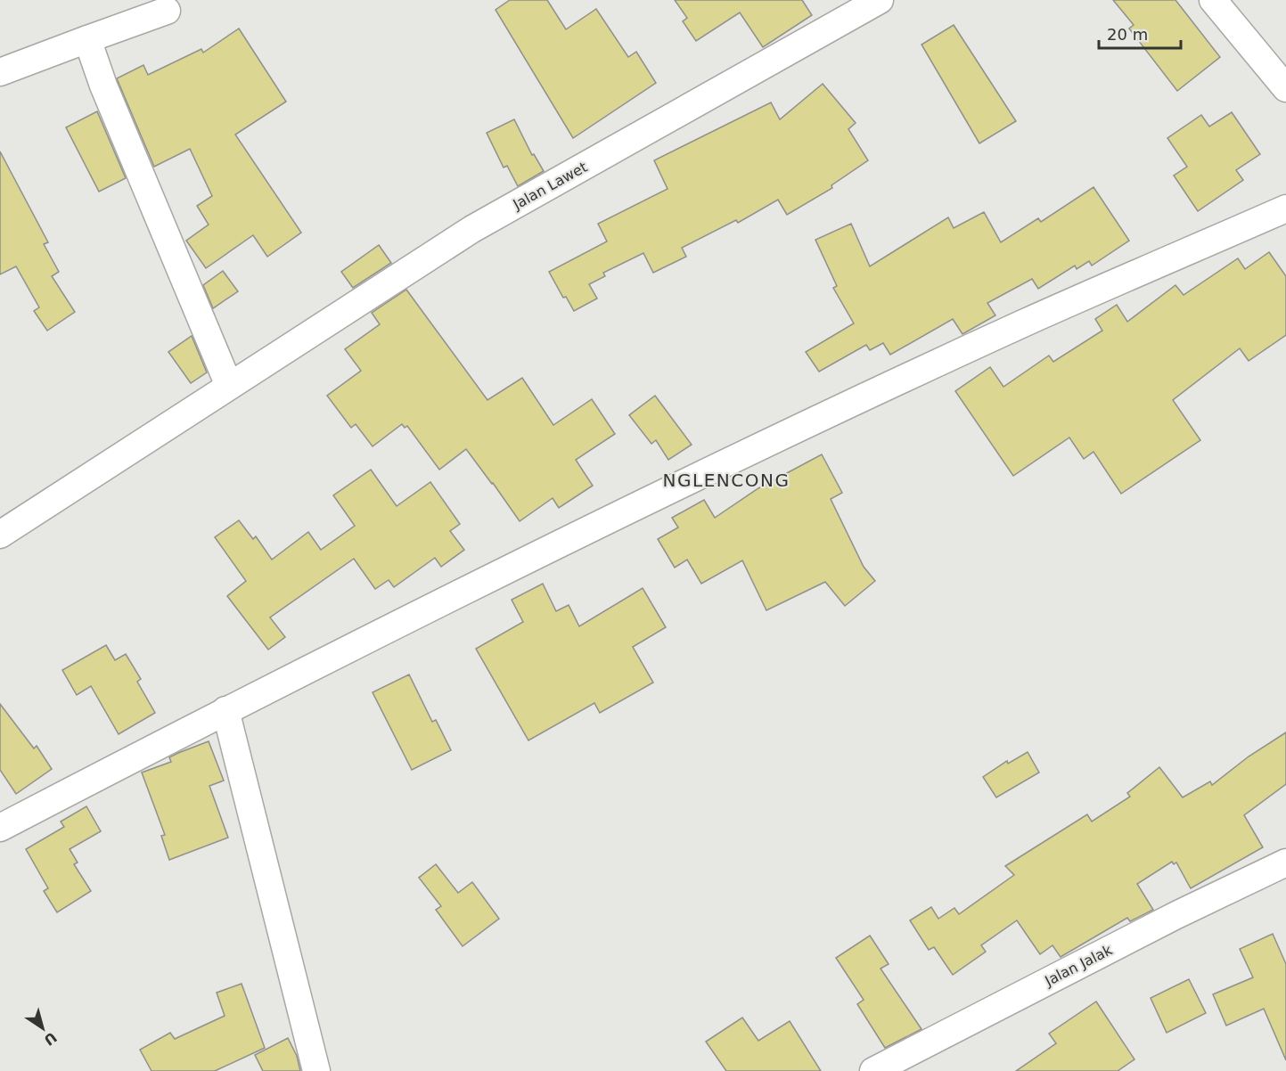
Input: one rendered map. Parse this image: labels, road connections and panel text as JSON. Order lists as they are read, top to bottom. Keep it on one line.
{"streets":{"street":["Jalan Lawet","Jalan Jalak"]},"districts":["NGLENCONG"],"scale_bar":"20 m","north":"bottom right"}
